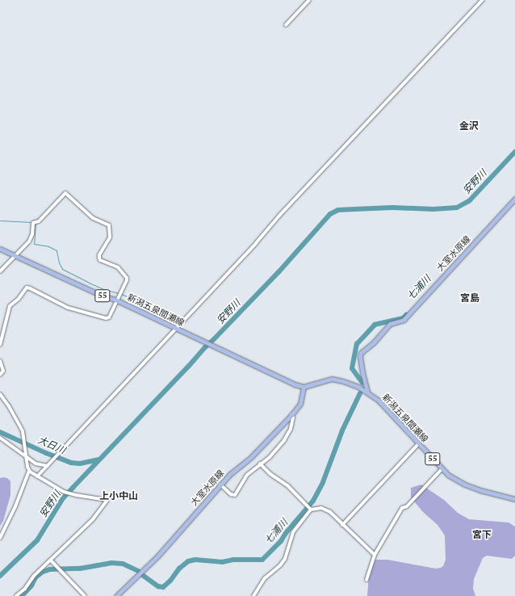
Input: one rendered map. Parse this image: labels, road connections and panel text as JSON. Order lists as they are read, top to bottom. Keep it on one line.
{"streets":{"main road":["大室水原線","55","新潟五泉間瀬線"]},"crossings":[["大室水原線","55"],["大室水原線","新潟五泉間瀬線"],["55","新潟五泉間瀬線"]],"districts":["金沢","宮島","上小中山","宮下"],"water":["安野川","七浦川","大日川"]}
